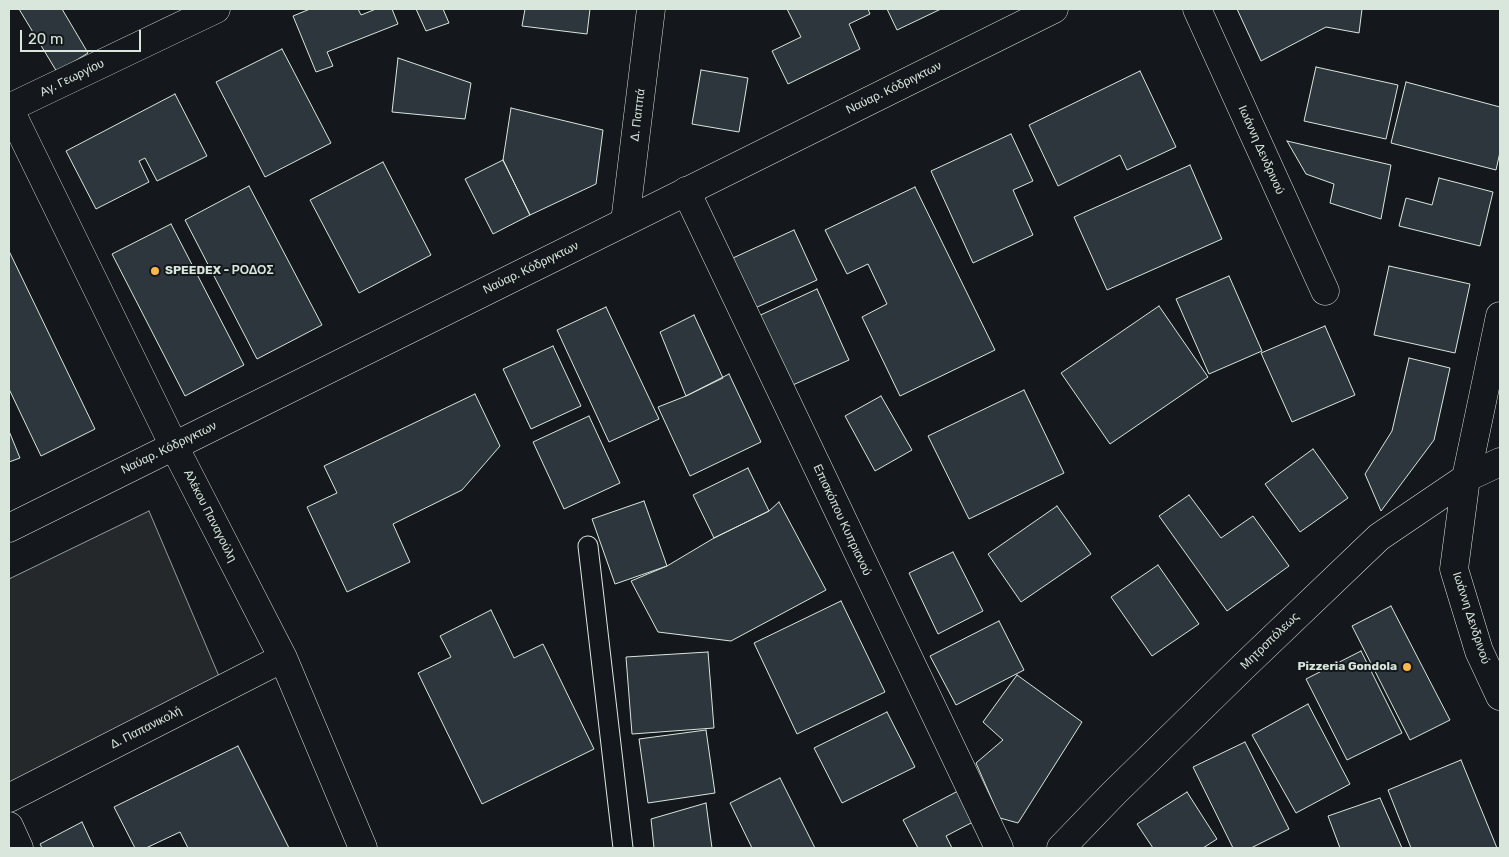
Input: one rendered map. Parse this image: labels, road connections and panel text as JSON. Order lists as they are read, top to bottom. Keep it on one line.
{"streets":{"street":["Αγ. Γεωργίου","Ναύαρ. Κόδριγκτων","Δ. Παππά","Ιωάννη Δενδρινού","Αλέκου Παναγούλη","Επισκόπου Κυπριανού","Μητροπόλεως","Δ. Παπανικολή"]},"crossings":[["Αγ. Γεωργίου","Αλέκου Παναγούλη"],["Ναύαρ. Κόδριγκτων","Δ. Παππά"],["Ναύαρ. Κόδριγκτων","Αλέκου Παναγούλη"],["Ναύαρ. Κόδριγκτων","Επισκόπου Κυπριανού"],["Ιωάννη Δενδρινού","Μητροπόλεως"],["Αλέκου Παναγούλη","Δ. Παπανικολή"]],"places":["SPEEDEX - ΡΟΔΟΣ","Pizzeria Gondola"],"scale_bar":"20 m"}
